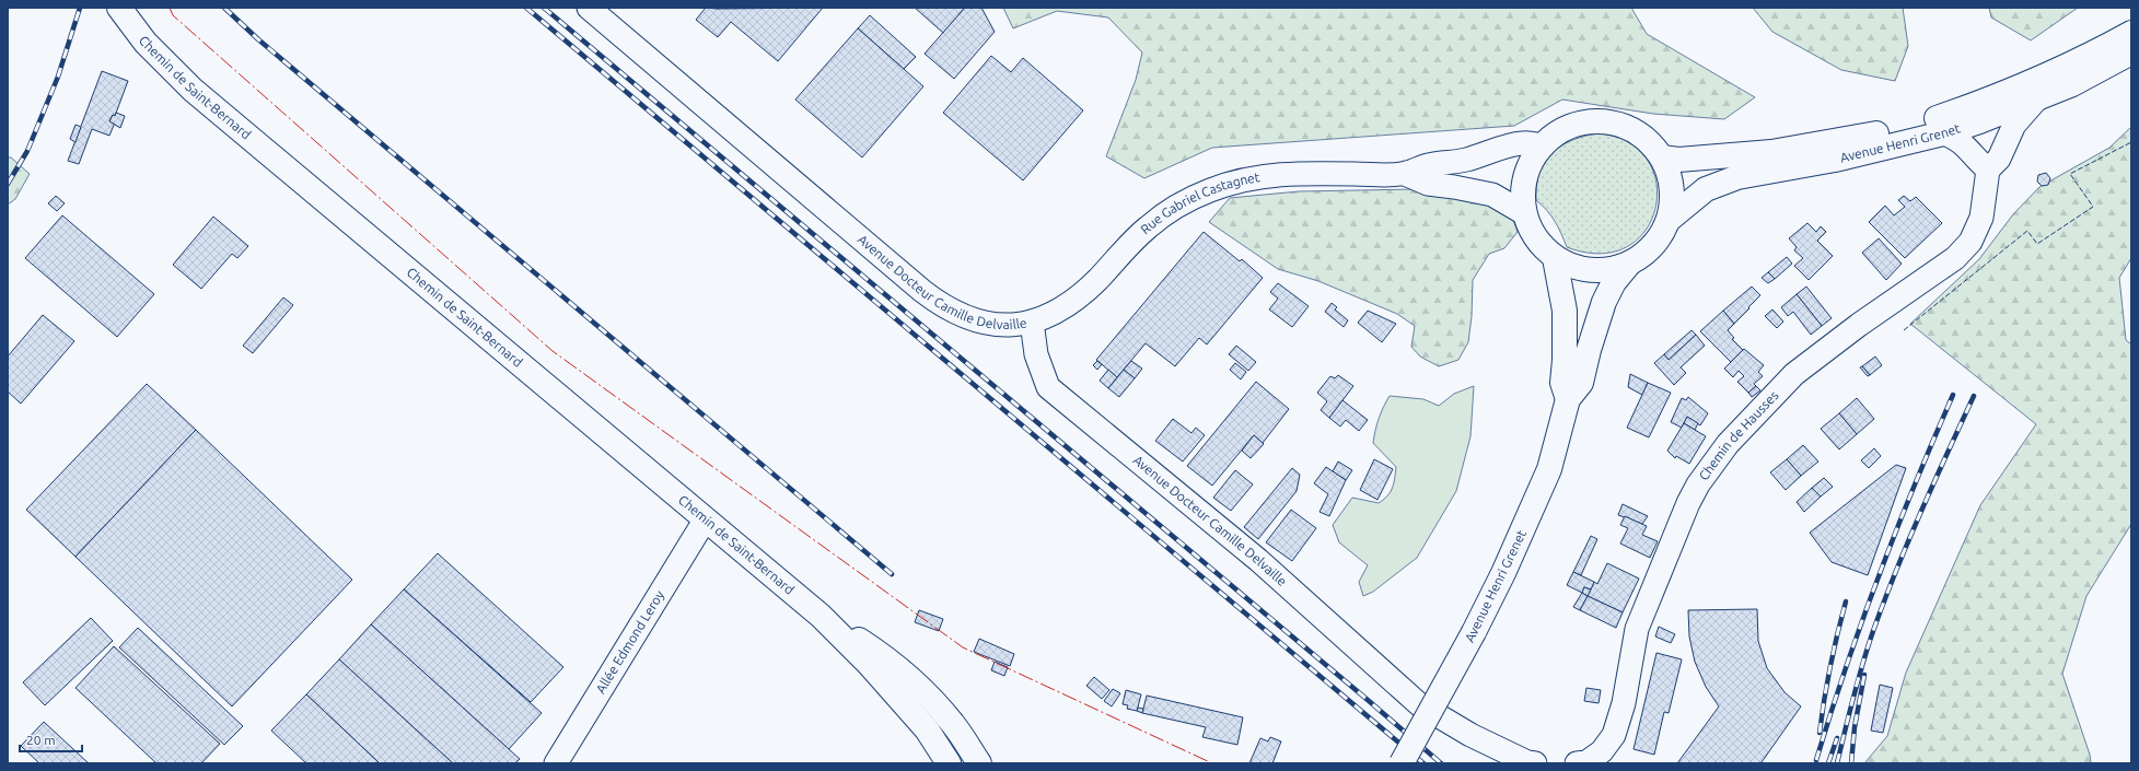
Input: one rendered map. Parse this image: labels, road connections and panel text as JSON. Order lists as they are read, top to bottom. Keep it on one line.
{"streets":{"main road":["Chemin de Saint-Bernard","Avenue Henri Grenet"],"street":["Rue Gabriel Castagnet","Avenue Docteur Camille Delvaille","Chemin de Hausses","Allée Edmond Leroy"]},"crossings":[["Chemin de Saint-Bernard","Allée Edmond Leroy"],["Avenue Henri Grenet","Rue Gabriel Castagnet"],["Avenue Henri Grenet","Chemin de Hausses"],["Rue Gabriel Castagnet","Avenue Docteur Camille Delvaille"]],"scale_bar":"20 m"}
